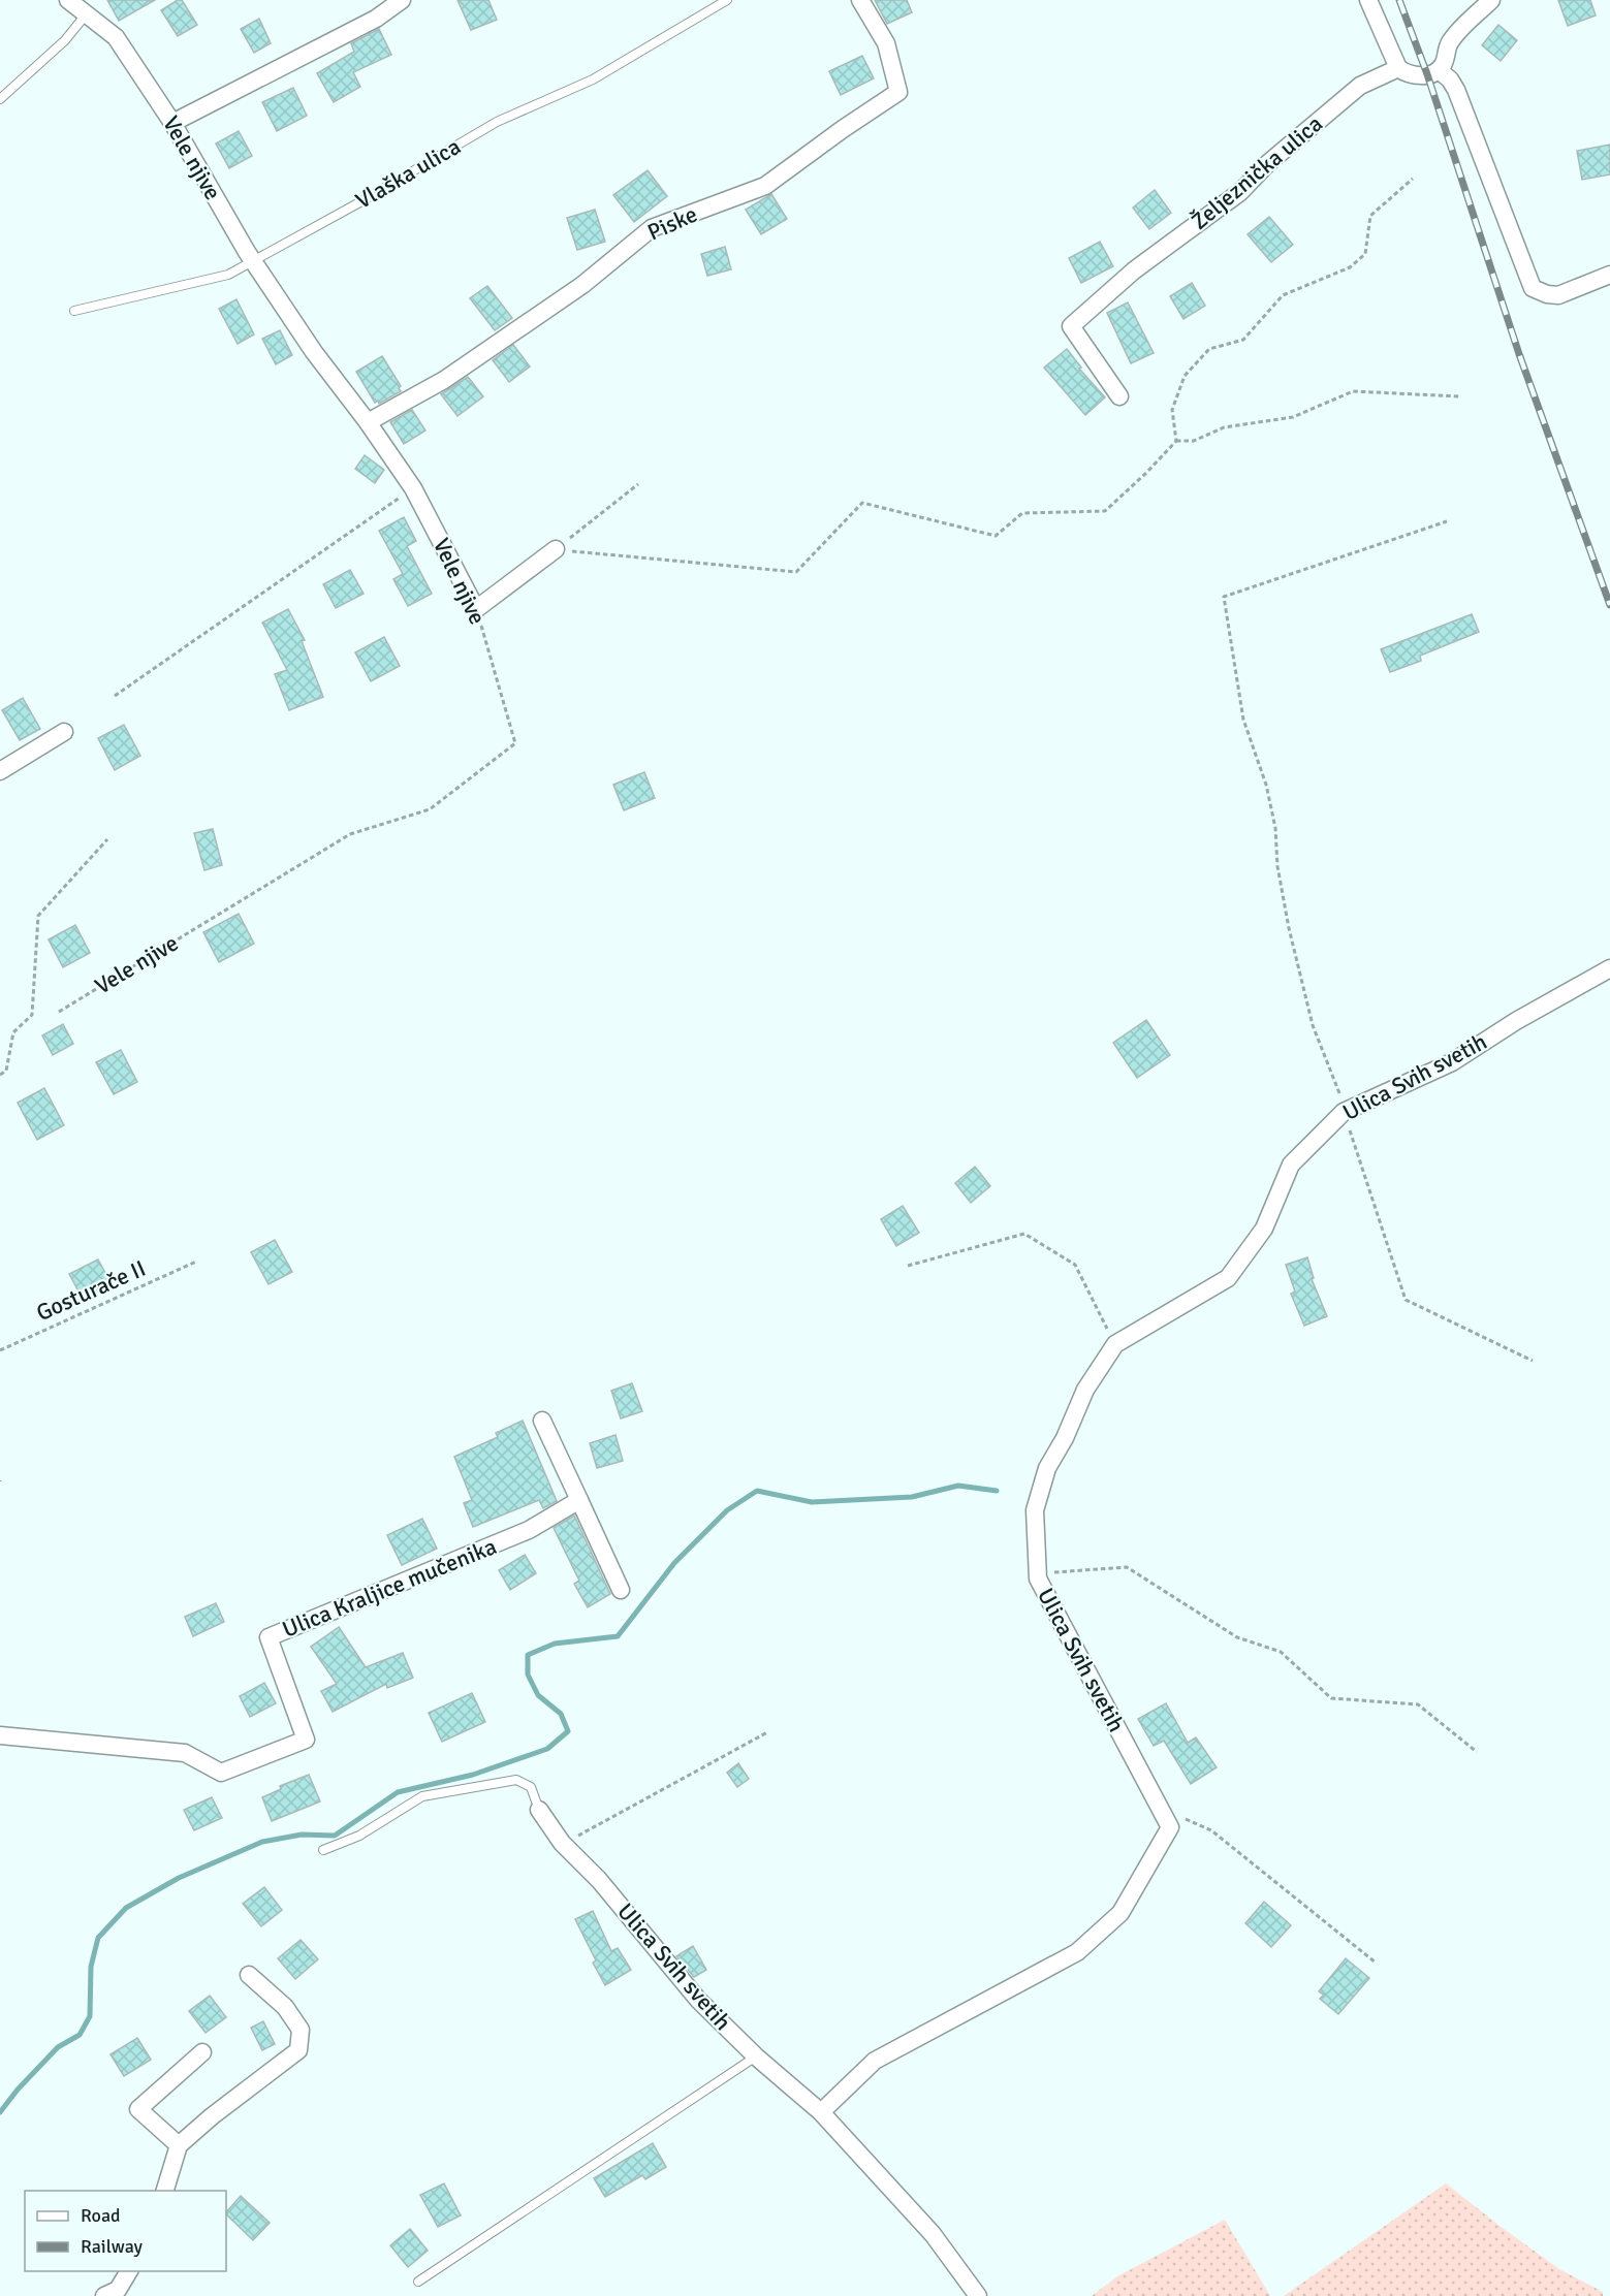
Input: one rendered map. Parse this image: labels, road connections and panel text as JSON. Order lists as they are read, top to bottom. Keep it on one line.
{"streets":{"street":["Vele njive","Željeznička ulica","Piske","Ulica Svih svetih","Ulica Kraljice mučenika"],"lane":["Vlaška ulica"],"path":["Gosturače II"]},"crossings":[["Vele njive","Vlaška ulica"],["Vele njive","Piske"]],"legend":["Road","Railway"]}
